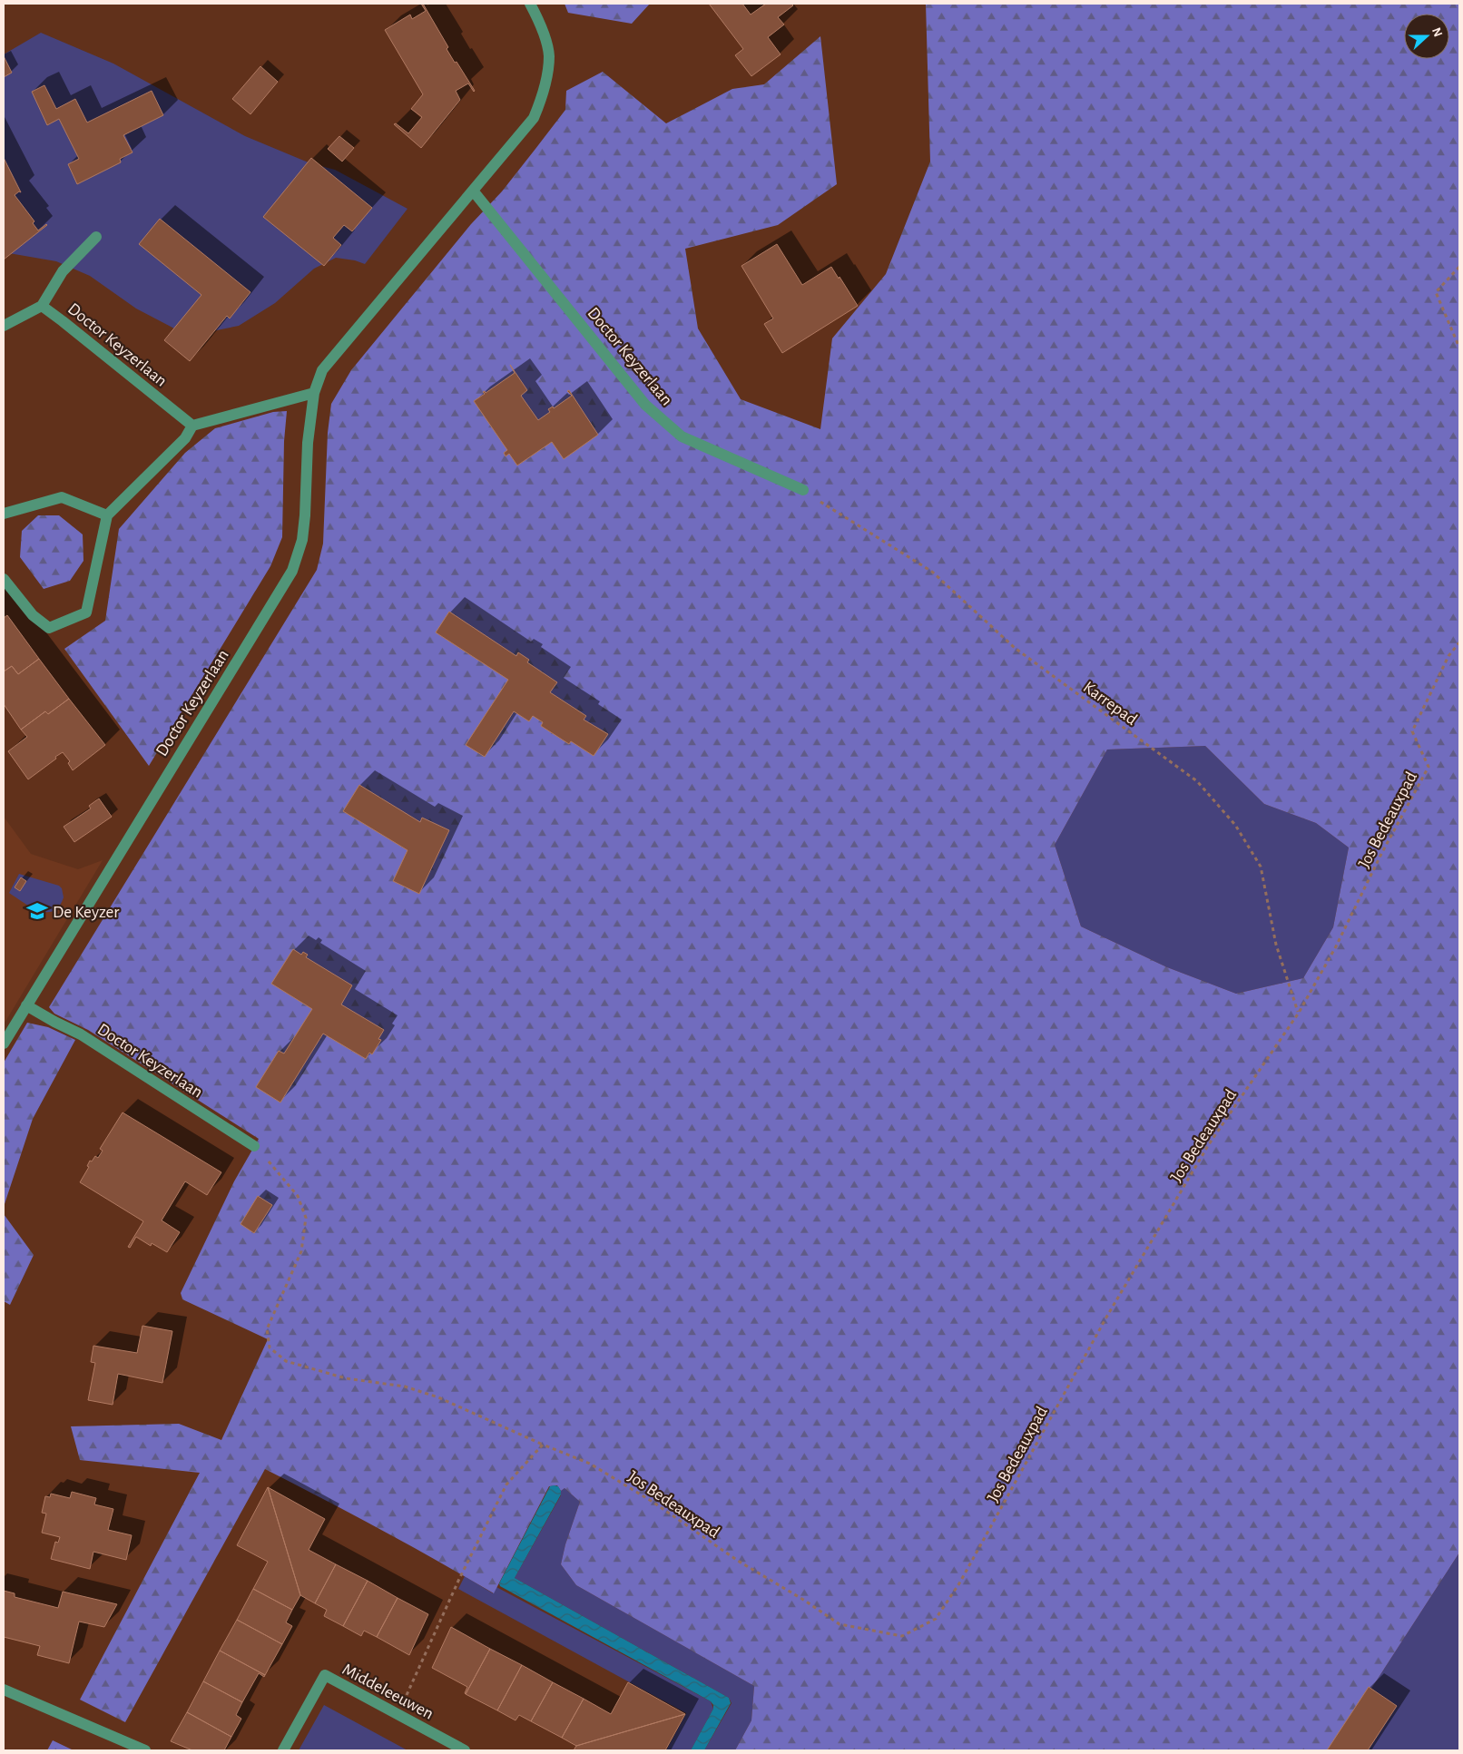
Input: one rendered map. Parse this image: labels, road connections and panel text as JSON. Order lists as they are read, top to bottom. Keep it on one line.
{"streets":{"street":["Doctor Keyzerlaan","Middeleeuwen"],"path":["Karrepad","Jos Bedeauxpad"]},"crossings":[["Doctor Keyzerlaan","Karrepad"],["Doctor Keyzerlaan","Jos Bedeauxpad"],["Karrepad","Jos Bedeauxpad"]],"places":{"school or university":["De Keyzer"]},"north":"right"}
